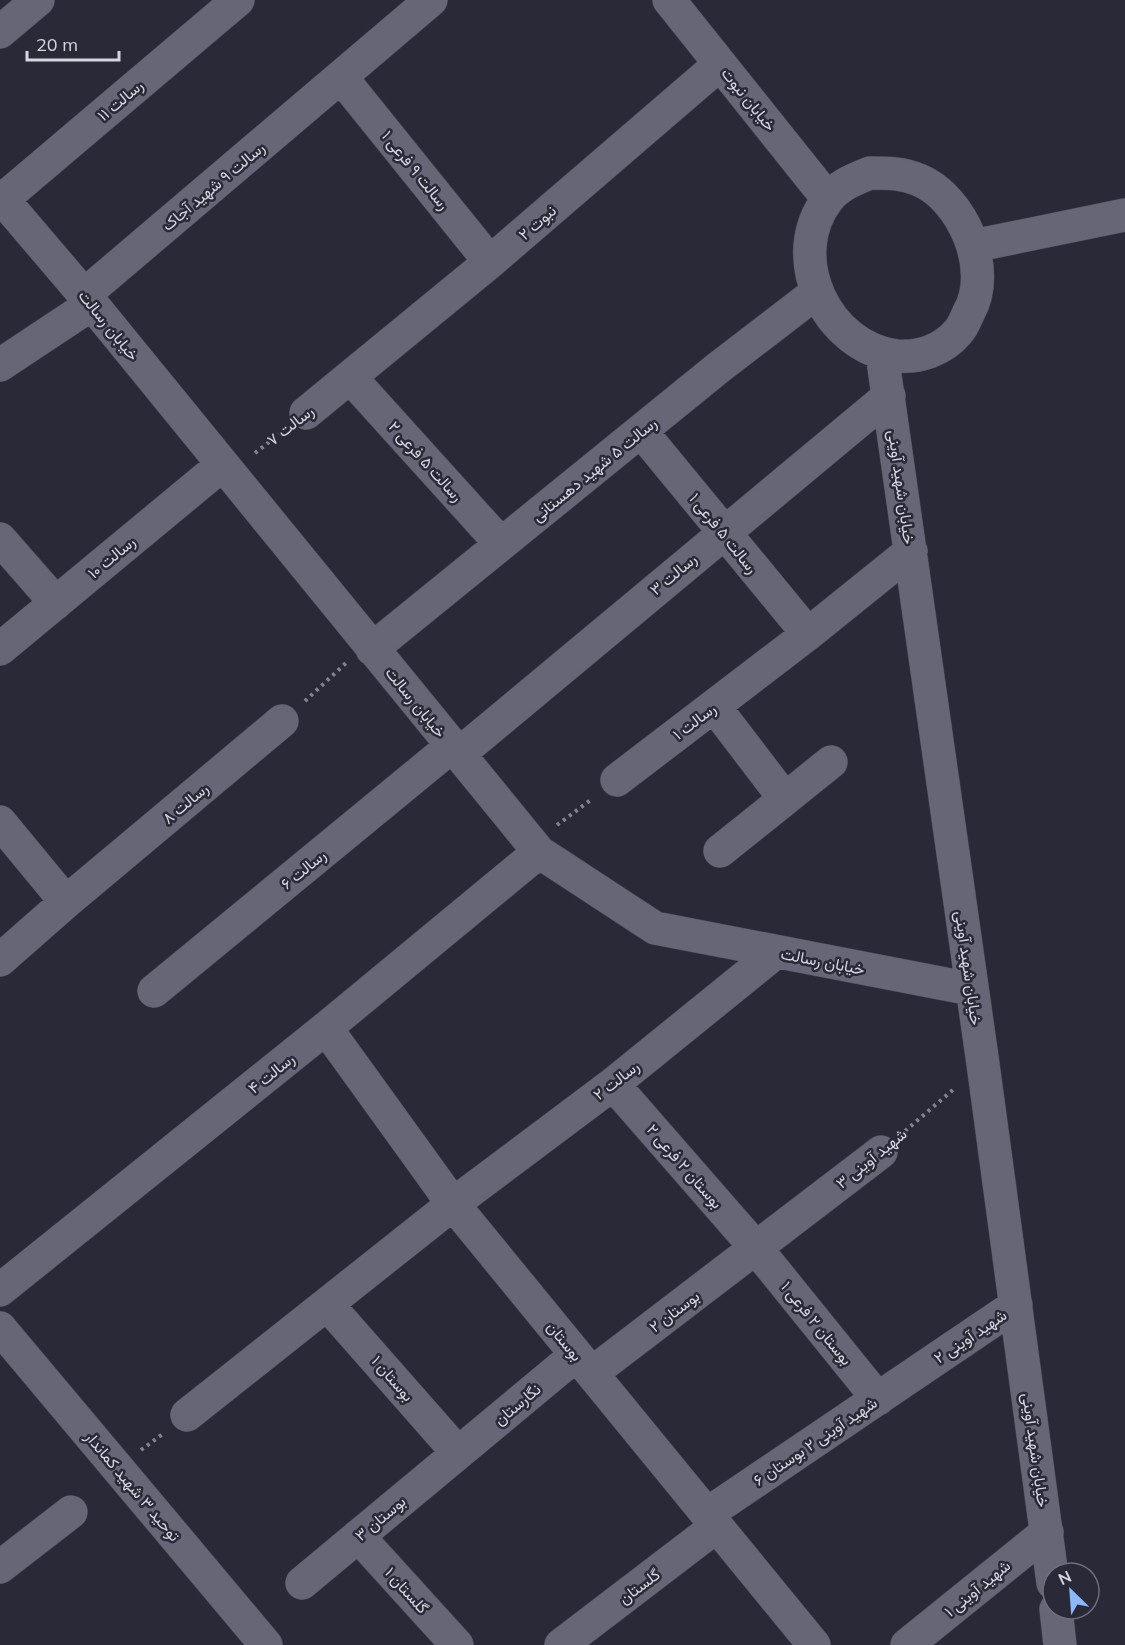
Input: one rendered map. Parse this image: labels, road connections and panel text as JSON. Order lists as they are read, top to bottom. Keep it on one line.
{"streets":{"street":["خیابان نبوت","رسالت ۱۱","رسالت ۹ فرعی ۱","رسالت ۹ شهید آجاک","نبوت ۲","خیابان رسالت","رسالت ۷","رسالت ۵ فرعی ۲","رسالت ۵ شهید دهستانی","خیابان شهید آوینی","رسالت ۵ فرعی ۱","رسالت ۱۰","رسالت ۳","رسالت ۱","رسالت ۸","رسالت ۶","رسالت ۴","رسالت ۲","شهید آوینی ۳","بوستان ۲ فرعی ۲","بوستان ۲","بوستان ۲ فرعی ۱","شهید آوینی ۲","بوستان","بوستان ۱","نگارستان","شهید آوینی ۲ بوستان ۶","توحید ۳ شهید کماندار","بوستان ۳","گلستان","شهید آوینی ۱","گلستان ۱"]},"crossings":[["خیابان نبوت","نبوت ۲"],["خیابان نبوت","رسالت ۵ شهید دهستانی"],["خیابان نبوت","خیابان شهید آوینی"],["رسالت ۱۱","خیابان رسالت"],["رسالت ۹ فرعی ۱","رسالت ۹ شهید آجاک"],["رسالت ۹ فرعی ۱","نبوت ۲"],["رسالت ۹ شهید آجاک","خیابان رسالت"],["نبوت ۲","رسالت ۷"],["نبوت ۲","رسالت ۵ فرعی ۲"],["خیابان رسالت","رسالت ۷"],["خیابان رسالت","رسالت ۵ شهید دهستانی"],["خیابان رسالت","خیابان شهید آوینی"],["خیابان رسالت","رسالت ۱۰"],["خیابان رسالت","رسالت ۳"],["خیابان رسالت","رسالت ۶"],["خیابان رسالت","رسالت ۴"],["خیابان رسالت","رسالت ۲"],["رسالت ۷","رسالت ۵ فرعی ۲"],["رسالت ۷","رسالت ۱۰"],["رسالت ۵ فرعی ۲","رسالت ۵ شهید دهستانی"],["رسالت ۵ شهید دهستانی","خیابان شهید آوینی"],["رسالت ۵ شهید دهستانی","رسالت ۵ فرعی ۱"],["خیابان شهید آوینی","رسالت ۳"],["خیابان شهید آوینی","رسالت ۱"],["خیابان شهید آوینی","شهید آوینی ۳"],["خیابان شهید آوینی","شهید آوینی ۲"],["خیابان شهید آوینی","شهید آوینی ۱"],["رسالت ۵ فرعی ۱","رسالت ۳"],["رسالت ۵ فرعی ۱","رسالت ۱"],["رسالت ۳","رسالت ۶"],["رسالت ۴","بوستان"],["رسالت ۲","بوستان ۲ فرعی ۲"],["رسالت ۲","بوستان"],["شهید آوینی ۳","بوستان ۲ فرعی ۲"],["شهید آوینی ۳","بوستان ۲"],["شهید آوینی ۳","بوستان ۲ فرعی ۱"],["بوستان ۲ فرعی ۲","بوستان ۲"],["بوستان ۲ فرعی ۲","بوستان ۲ فرعی ۱"],["بوستان ۲","بوستان ۲ فرعی ۱"],["بوستان ۲","بوستان"],["بوستان ۲","نگارستان"],["بوستان ۲ فرعی ۱","شهید آوینی ۲ بوستان ۶"],["شهید آوینی ۲","شهید آوینی ۲ بوستان ۶"],["بوستان","نگارستان"],["بوستان","شهید آوینی ۲ بوستان ۶"],["بوستان","گلستان"],["بوستان ۱","نگارستان"],["بوستان ۱","بوستان ۳"],["نگارستان","بوستان ۳"],["شهید آوینی ۲ بوستان ۶","گلستان"],["بوستان ۳","گلستان ۱"]],"scale_bar":"20 m","north":"top left"}
